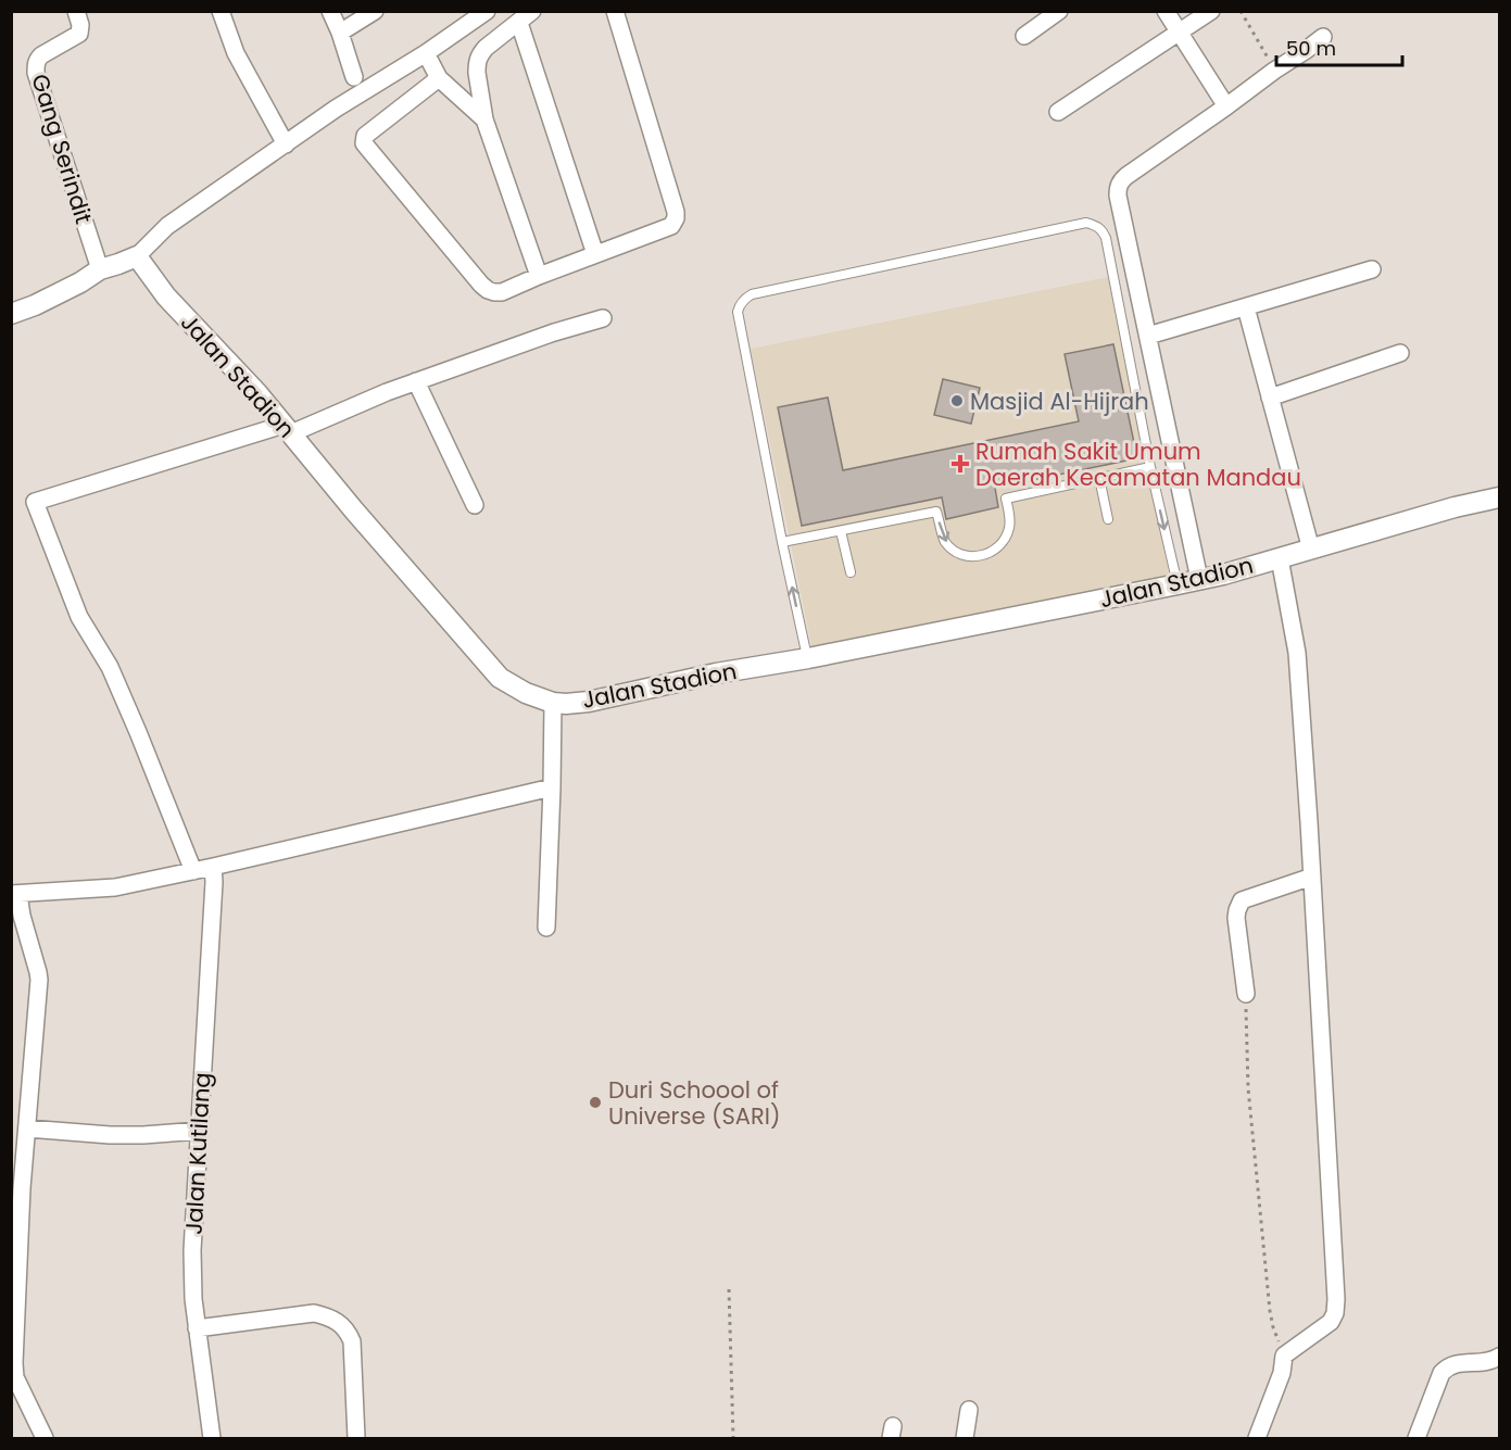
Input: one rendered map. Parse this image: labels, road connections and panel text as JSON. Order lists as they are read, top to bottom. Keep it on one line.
{"streets":{"street":["Gang Serindit","Jalan Stadion","Jalan Kutilang"]},"places":{"other":["Masjid Al-Hijrah","Duri Schoool of Universe (SARI)"],"health":["Rumah Sakit Umum Daerah Kecamatan Mandau"]},"scale_bar":"50 m"}
